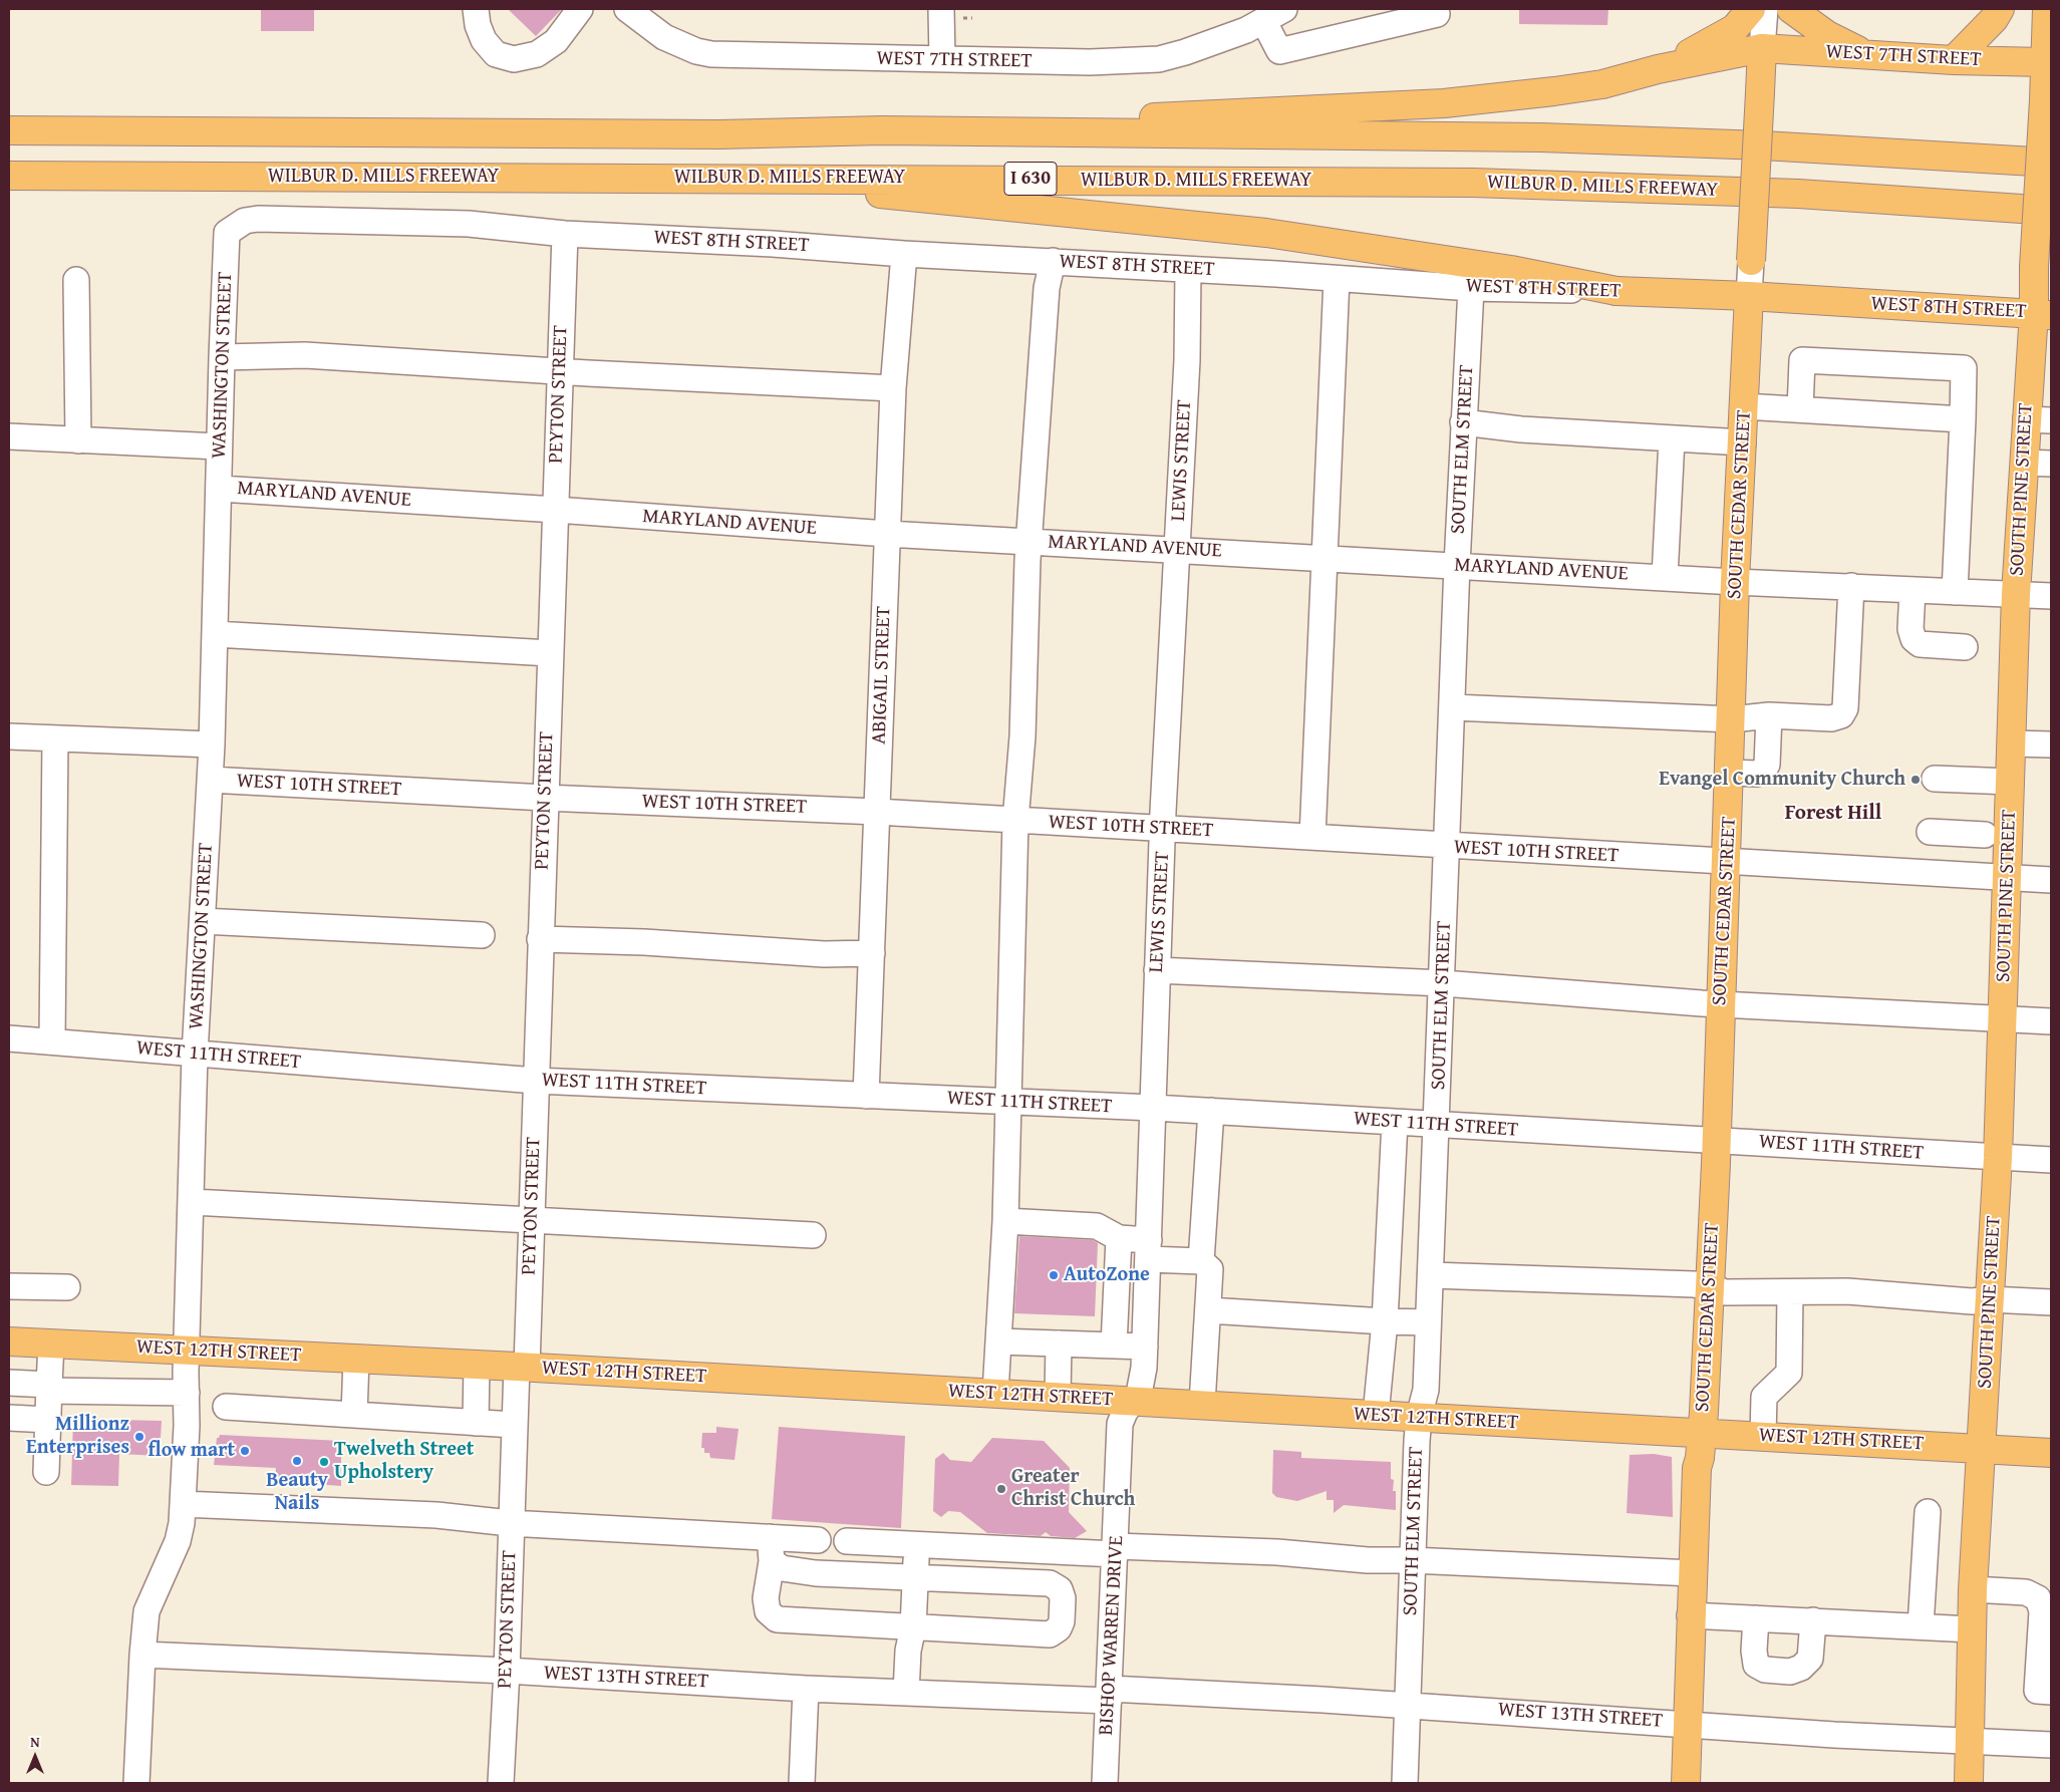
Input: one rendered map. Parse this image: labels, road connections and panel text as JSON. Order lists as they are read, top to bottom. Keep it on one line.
{"streets":{"main road":["WEST 7TH STREET","WILBUR D. MILLS FREEWAY","I 630","WEST 8TH STREET","SOUTH PINE STREET","SOUTH CEDAR STREET","WEST 12TH STREET"],"street":["WASHINGTON STREET","PEYTON STREET","SOUTH ELM STREET","LEWIS STREET","MARYLAND AVENUE","ABIGAIL STREET","WEST 10TH STREET","WEST 11TH STREET","BISHOP WARREN DRIVE","WEST 13TH STREET"]},"crossings":[["WEST 7TH STREET","SOUTH PINE STREET"],["WEST 7TH STREET","SOUTH CEDAR STREET"],["WEST 8TH STREET","WASHINGTON STREET"],["WEST 8TH STREET","PEYTON STREET"],["WEST 8TH STREET","SOUTH ELM STREET"],["WEST 8TH STREET","LEWIS STREET"],["WEST 8TH STREET","SOUTH PINE STREET"],["WEST 8TH STREET","SOUTH CEDAR STREET"],["WEST 8TH STREET","ABIGAIL STREET"],["WASHINGTON STREET","MARYLAND AVENUE"],["WASHINGTON STREET","WEST 10TH STREET"],["WASHINGTON STREET","WEST 11TH STREET"],["WASHINGTON STREET","WEST 12TH STREET"],["WASHINGTON STREET","WEST 13TH STREET"],["PEYTON STREET","MARYLAND AVENUE"],["PEYTON STREET","WEST 10TH STREET"],["PEYTON STREET","WEST 11TH STREET"],["PEYTON STREET","WEST 12TH STREET"],["PEYTON STREET","WEST 13TH STREET"],["SOUTH ELM STREET","MARYLAND AVENUE"],["SOUTH ELM STREET","WEST 10TH STREET"],["SOUTH ELM STREET","WEST 11TH STREET"],["SOUTH ELM STREET","WEST 12TH STREET"],["SOUTH ELM STREET","WEST 13TH STREET"],["LEWIS STREET","MARYLAND AVENUE"],["LEWIS STREET","WEST 10TH STREET"],["LEWIS STREET","WEST 11TH STREET"],["LEWIS STREET","WEST 12TH STREET"],["LEWIS STREET","BISHOP WARREN DRIVE"],["SOUTH PINE STREET","MARYLAND AVENUE"],["SOUTH PINE STREET","WEST 10TH STREET"],["SOUTH PINE STREET","WEST 11TH STREET"],["SOUTH PINE STREET","WEST 12TH STREET"],["SOUTH PINE STREET","WEST 13TH STREET"],["MARYLAND AVENUE","SOUTH CEDAR STREET"],["MARYLAND AVENUE","ABIGAIL STREET"],["SOUTH CEDAR STREET","WEST 10TH STREET"],["SOUTH CEDAR STREET","WEST 11TH STREET"],["SOUTH CEDAR STREET","WEST 12TH STREET"],["SOUTH CEDAR STREET","WEST 13TH STREET"],["ABIGAIL STREET","WEST 10TH STREET"],["ABIGAIL STREET","WEST 11TH STREET"],["WEST 12TH STREET","BISHOP WARREN DRIVE"],["BISHOP WARREN DRIVE","WEST 13TH STREET"]],"districts":["Forest Hill"],"places":["Evangel Community Church","AutoZone","Millionz Enterprises","flow mart","Beauty Nails","Twelveth Street Upholstery","Greater Christ Church"],"north":"top"}
